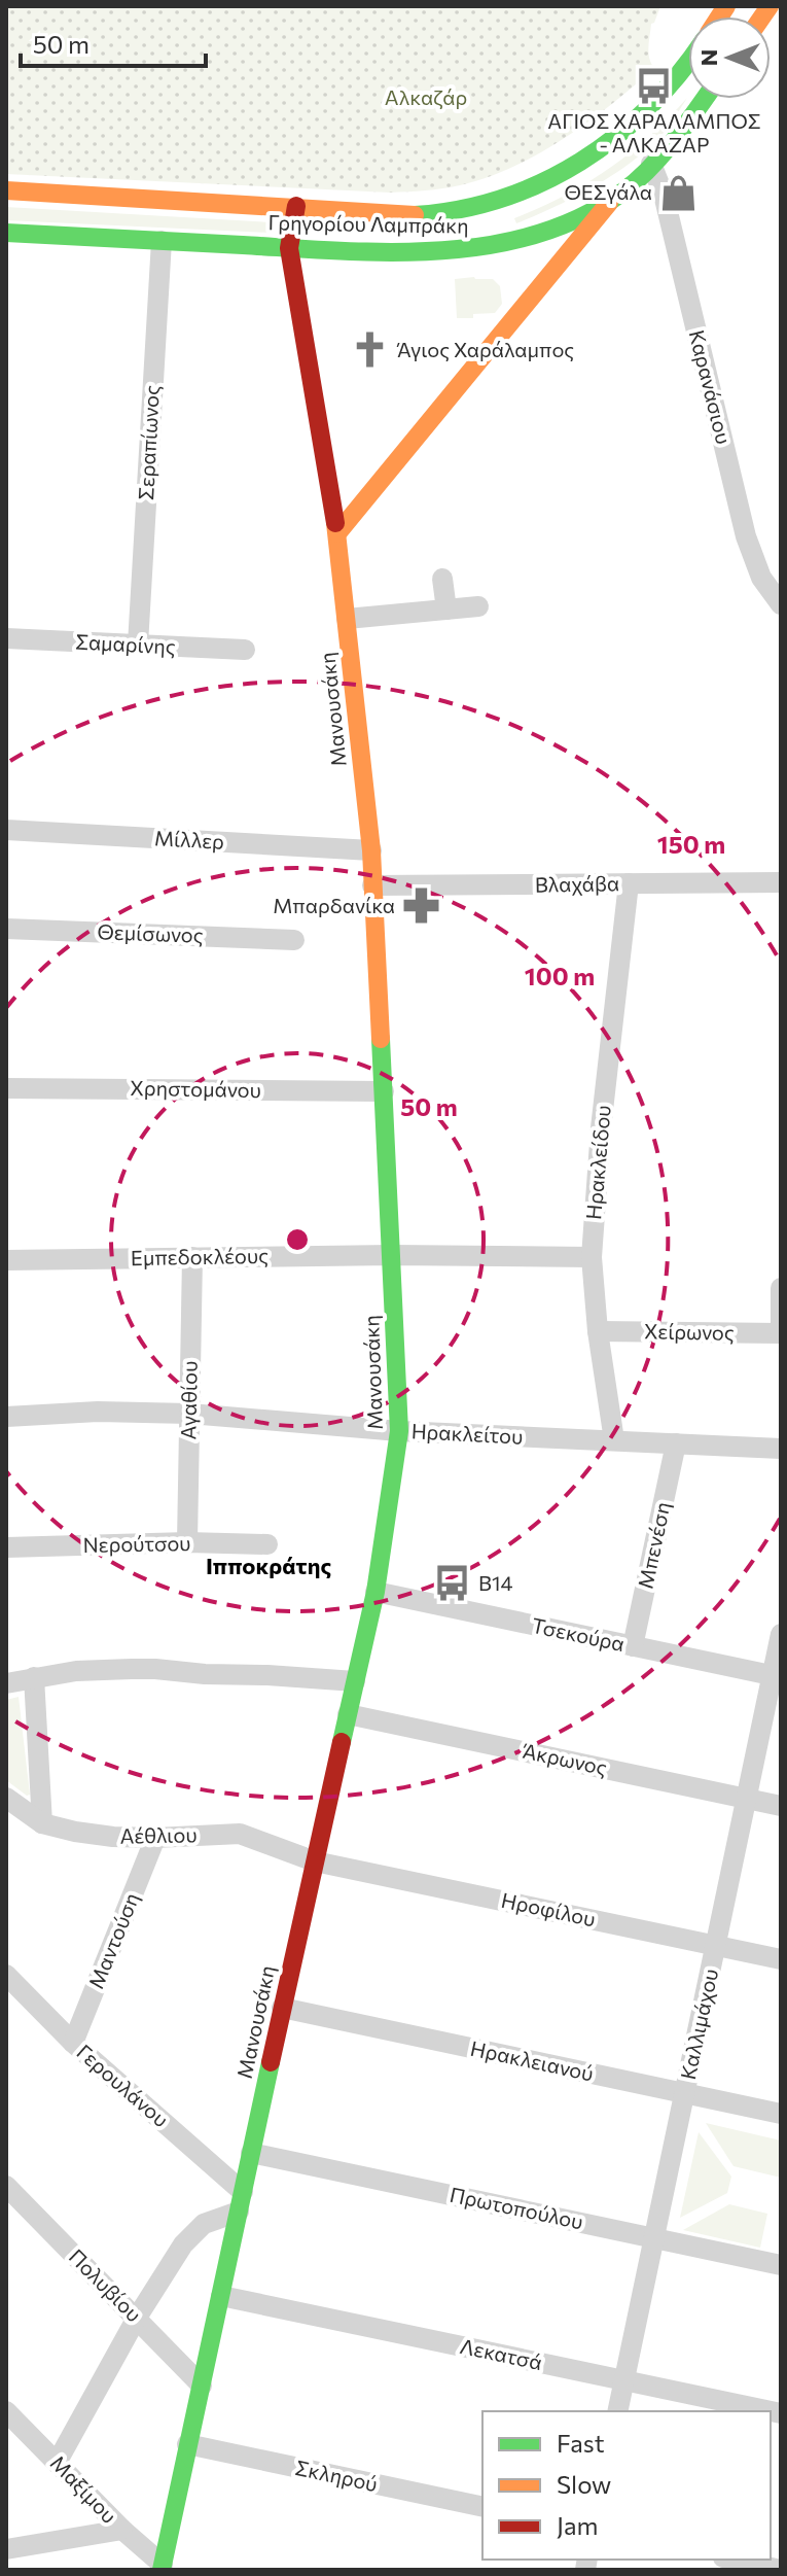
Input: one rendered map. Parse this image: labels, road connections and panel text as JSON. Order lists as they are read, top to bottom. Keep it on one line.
{"streets":{"street":["Γρηγορίου Λαμπράκη","Καρανάσιου","Σεραπίωνος","Σαμαρίνης","Μανουσάκη","Μίλλερ","Βλαχάβα","Θεμίσωνος","Χρηστομάνου","Ηρακλείδου","Εμπεδοκλέους","Χείρωνος","Αγαθίου","Ηρακλείτου","Νερούτσου","Μπενέση","Τσεκούρα","Άκρωνος","Αέθλιου","Ηροφίλου","Μαντούση","Καλλιμάχου","Ηρακλειανού","Γερουλάνου","Πρωτοπούλου","Πολυβίου","Λεκατσά","Σκληρού","Μαξίμου"]},"crossings":[["Γρηγορίου Λαμπράκη","Καρανάσιου"],["Γρηγορίου Λαμπράκη","Σεραπίωνος"],["Γρηγορίου Λαμπράκη","Μανουσάκη"],["Σεραπίωνος","Σαμαρίνης"],["Μανουσάκη","Μίλλερ"],["Μανουσάκη","Βλαχάβα"],["Μανουσάκη","Χρηστομάνου"],["Μανουσάκη","Εμπεδοκλέους"],["Μανουσάκη","Ηρακλείτου"],["Μανουσάκη","Τσεκούρα"],["Μανουσάκη","Άκρωνος"],["Μανουσάκη","Αέθλιου"],["Μανουσάκη","Ηροφίλου"],["Μανουσάκη","Ηρακλειανού"],["Μανουσάκη","Γερουλάνου"],["Μανουσάκη","Πρωτοπούλου"],["Μανουσάκη","Πολυβίου"],["Μανουσάκη","Λεκατσά"],["Μανουσάκη","Σκληρού"],["Μανουσάκη","Μαξίμου"],["Βλαχάβα","Ηρακλείδου"],["Ηρακλείδου","Εμπεδοκλέους"],["Ηρακλείδου","Χείρωνος"],["Ηρακλείδου","Ηρακλείτου"],["Εμπεδοκλέους","Αγαθίου"],["Αγαθίου","Ηρακλείτου"],["Αγαθίου","Νερούτσου"],["Ηρακλείτου","Μπενέση"],["Μπενέση","Τσεκούρα"],["Τσεκούρα","Καλλιμάχου"],["Άκρωνος","Καλλιμάχου"],["Αέθλιου","Ηροφίλου"],["Αέθλιου","Μαντούση"],["Ηροφίλου","Καλλιμάχου"],["Μαντούση","Γερουλάνου"],["Καλλιμάχου","Ηρακλειανού"],["Καλλιμάχου","Πρωτοπούλου"],["Καλλιμάχου","Λεκατσά"]],"districts":["Ιπποκράτης"],"parks":["Αλκαζάρ"],"places":{"bus stop":["ΑΓΙΟΣ ΧΑΡΑΛΑΜΠΟΣ - ΑΛΚΑΖΑΡ","Β14"],"shop":["ΘΕΣγάλα"],"church":["Άγιος Χαράλαμπος"],"pharmacy":["Μπαρδανίκα"]},"legend":["Fast","Slow","Jam"],"scale_bar":"50 m","north":"left","rings":["150 m","100 m","50 m"]}
